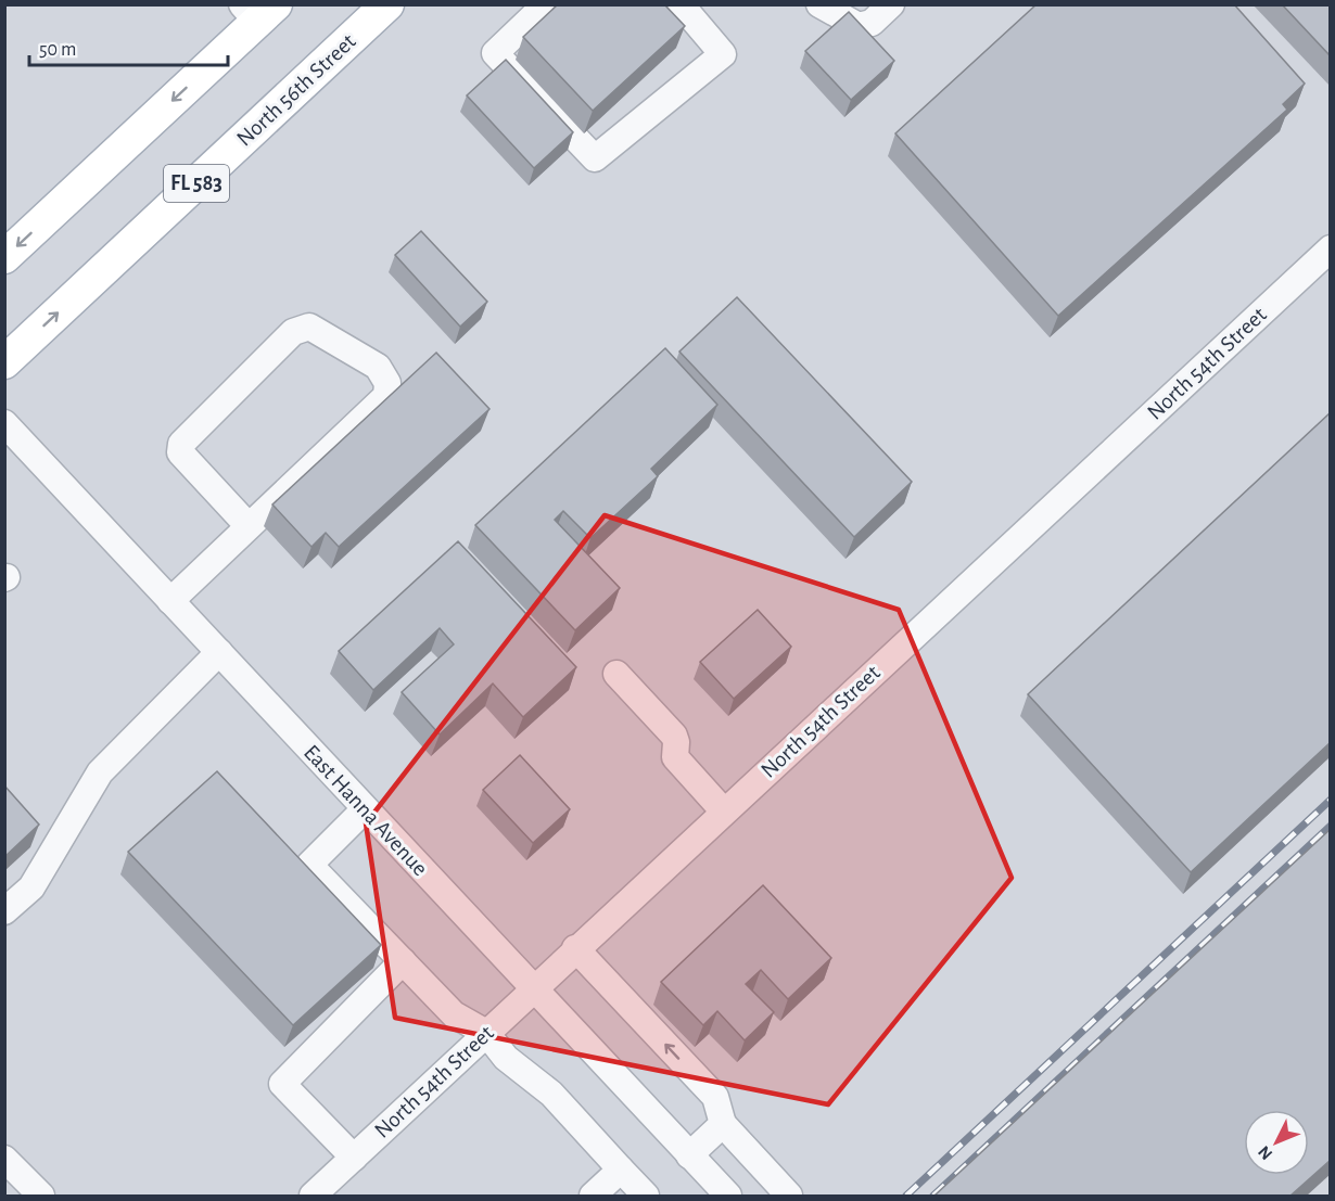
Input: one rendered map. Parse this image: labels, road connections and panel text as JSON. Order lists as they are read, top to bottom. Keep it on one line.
{"streets":{"main road":["North 56th Street","FL 583"],"street":["North 54th Street","East Hanna Avenue"]},"crossings":[["North 54th Street","East Hanna Avenue"]],"scale_bar":"50 m","north":"bottom left"}
